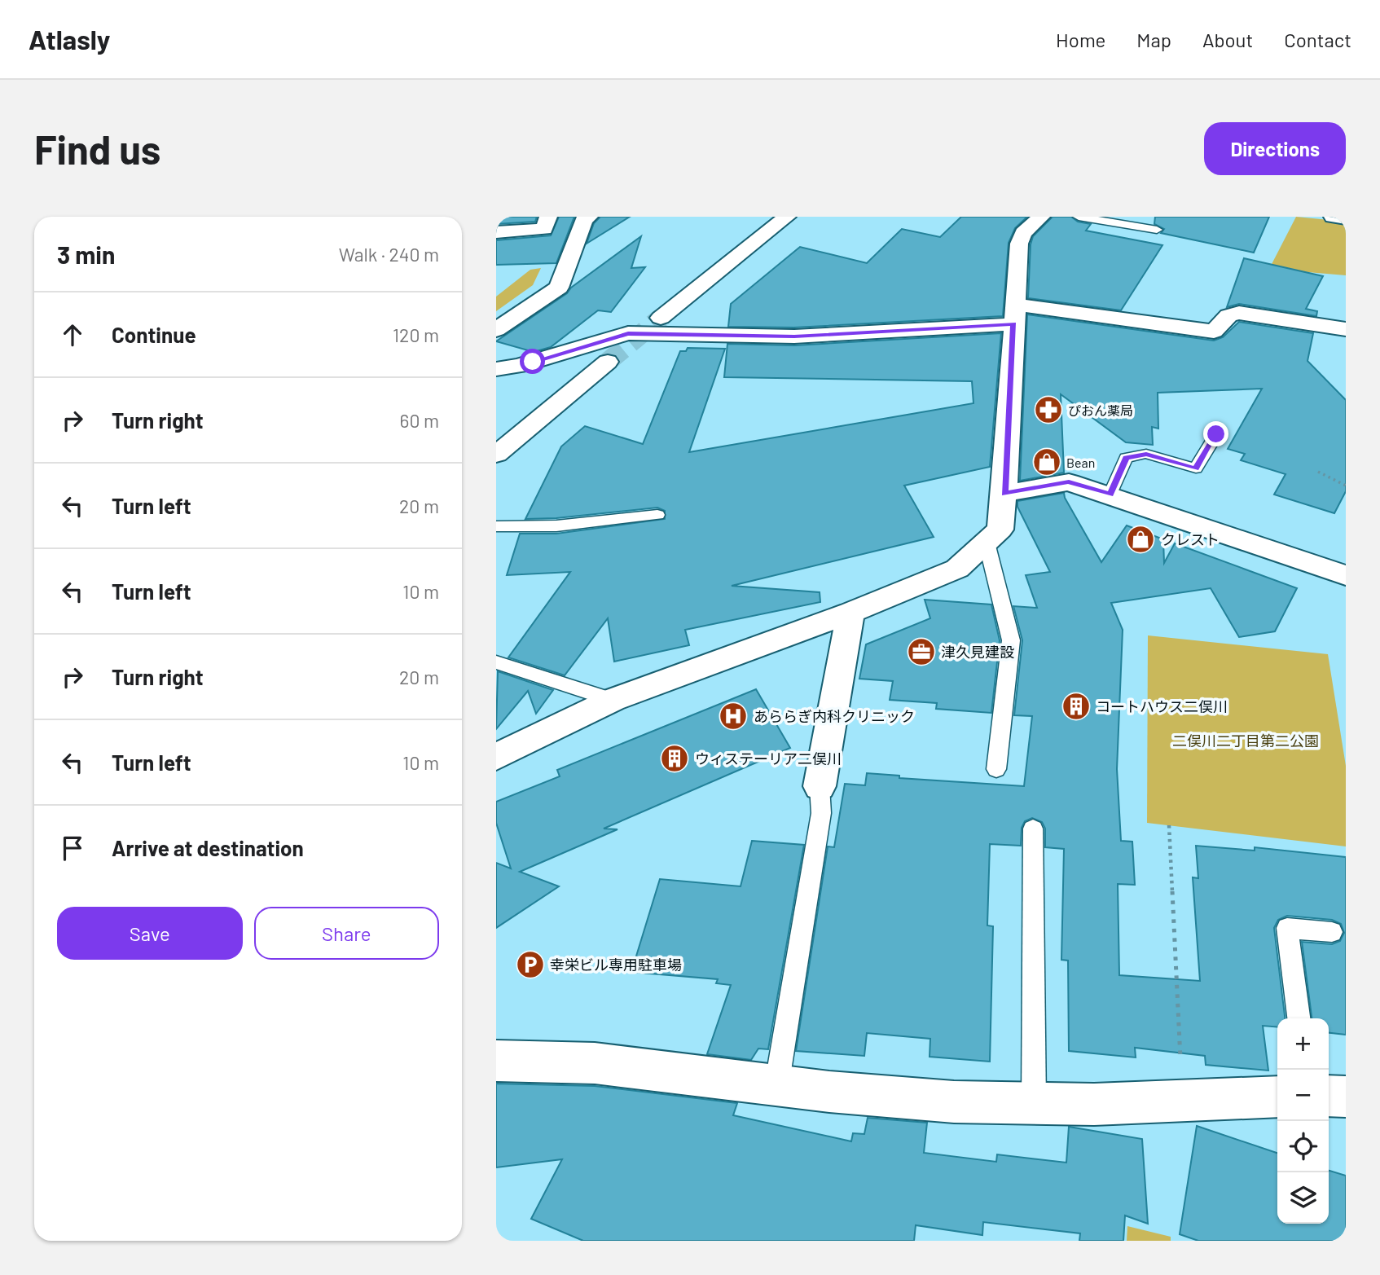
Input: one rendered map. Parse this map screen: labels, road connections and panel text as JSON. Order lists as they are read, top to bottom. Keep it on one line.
{"parks":["二俣川二丁目第二公園"],"places":{"pharmacy":["ぴおん薬局"],"shop":["Bean","クレスト"],"office":["津久見建設"],"building":["コートハウス二俣川","ウィステーリア二俣川"],"hospital":["あららぎ内科クリニック"],"parking":["幸栄ビル専用駐車場"]},"page":{"header":"Atlasly","nav":["Home","Map","About","Contact"],"buttons":["Directions",["Save","Share"]],"title":"Find us","heading":["3 min","Walk · 240 m"],"list":[["Continue","120 m"],["Turn right","60 m"],["Turn left","20 m"],["Turn left","10 m"],["Turn right","20 m"],["Turn left","10 m"],"Arrive at destination"],"map_buttons":["+","−"]}}
